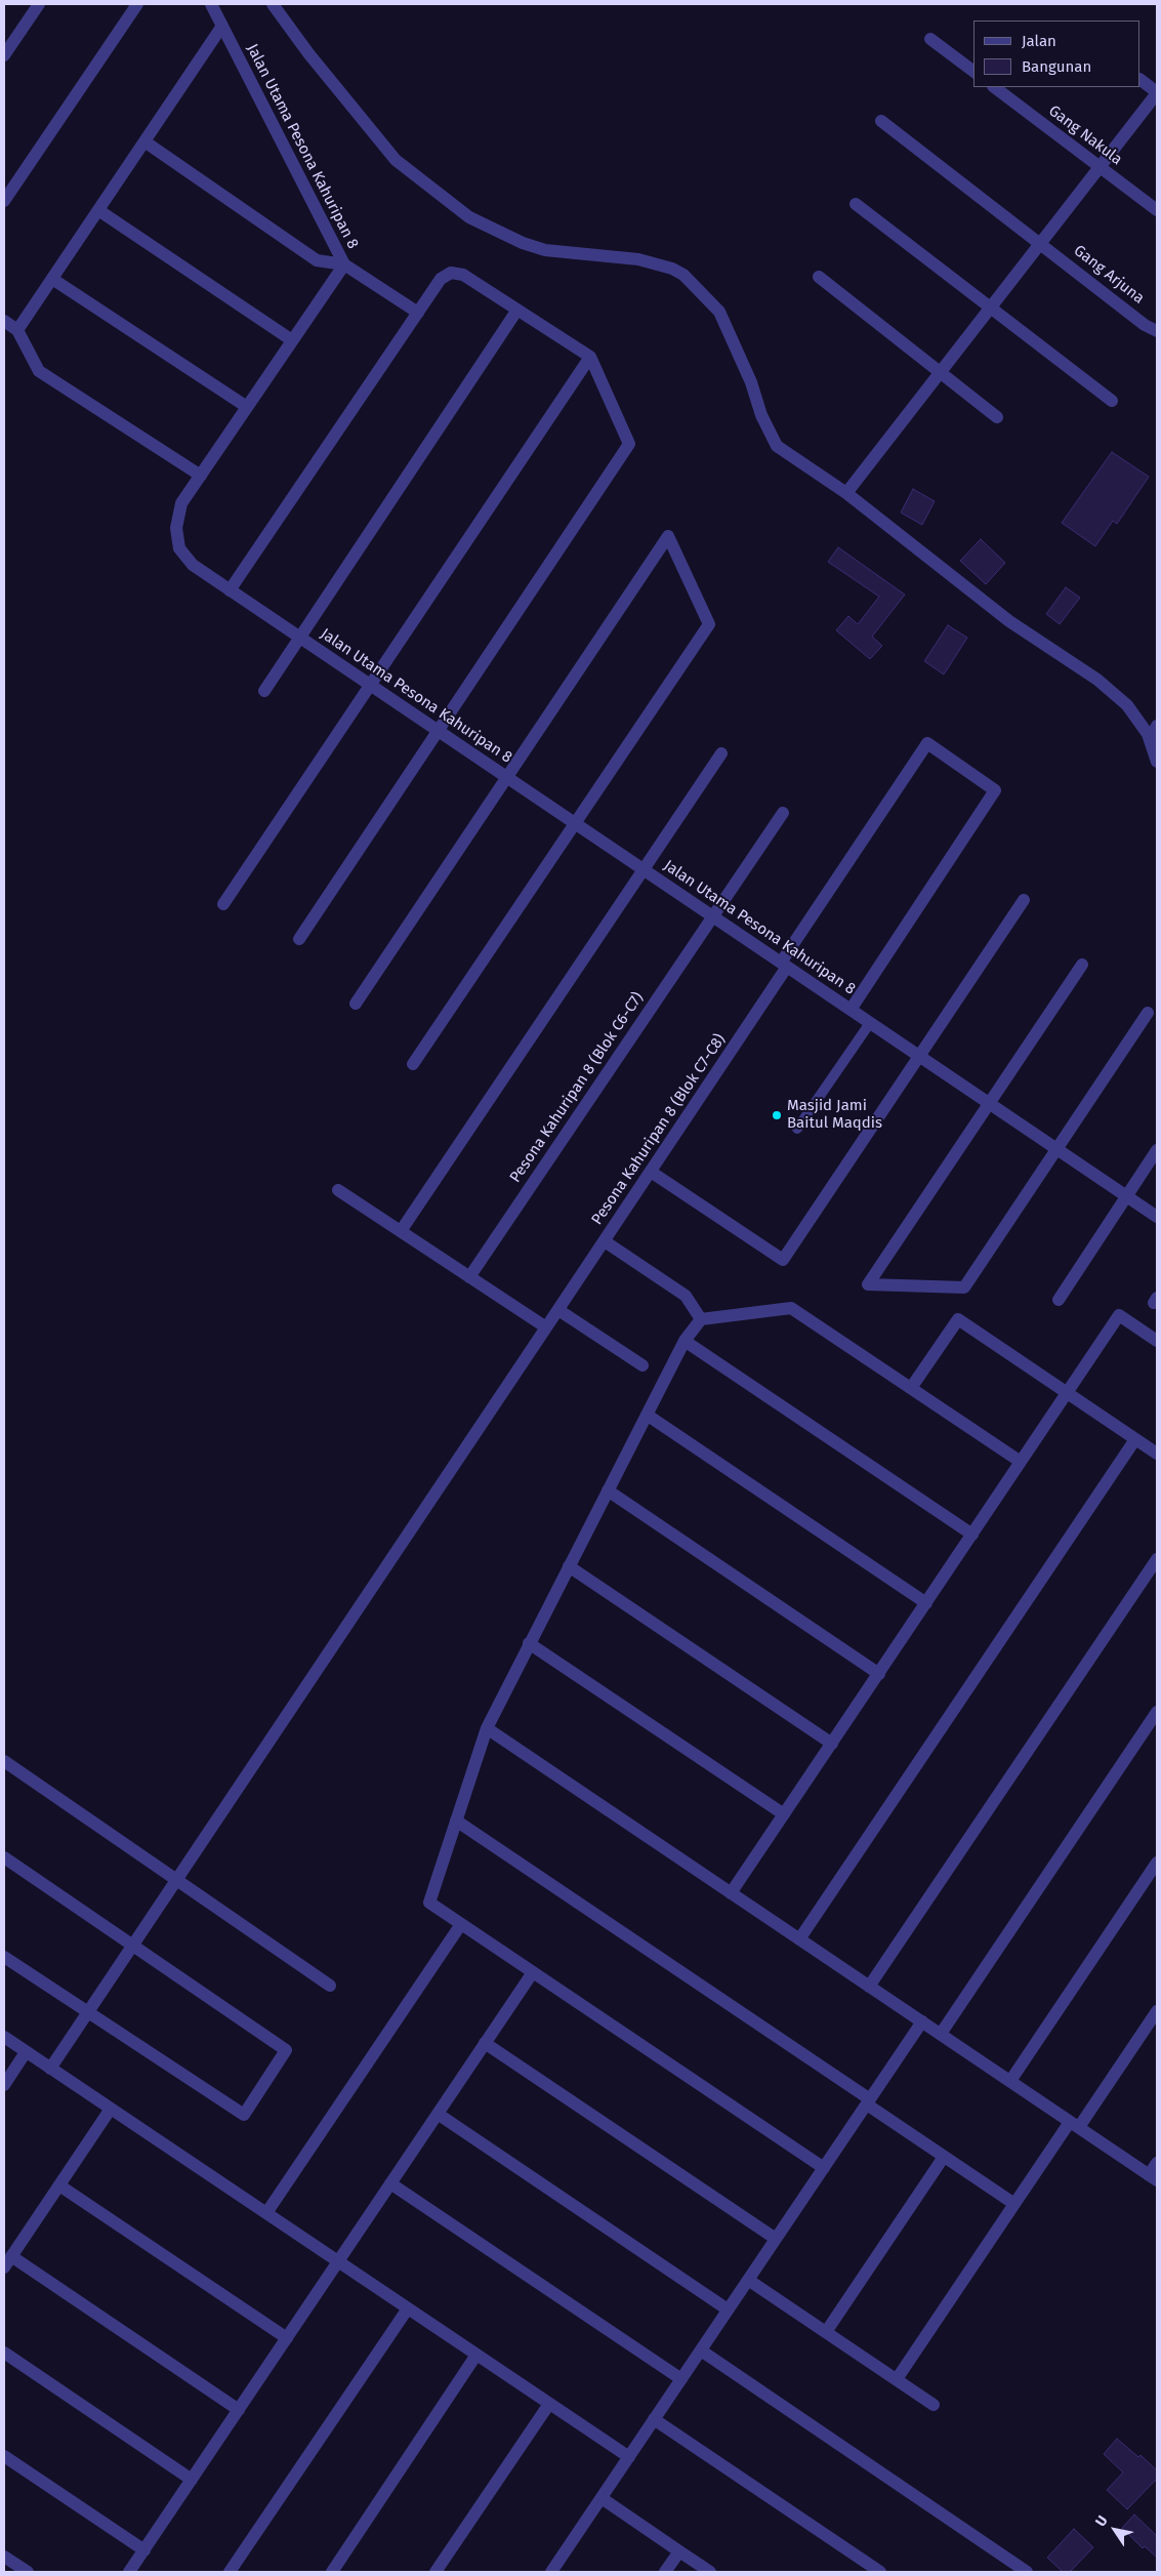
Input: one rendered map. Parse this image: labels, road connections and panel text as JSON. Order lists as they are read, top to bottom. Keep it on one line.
{"streets":{"street":["Gang Nakula","Jalan Utama Pesona Kahuripan 8","Gang Arjuna","Pesona Kahuripan 8 (Blok C6-C7)","Pesona Kahuripan 8 (Blok C7-C8)"]},"crossings":[["Jalan Utama Pesona Kahuripan 8","Pesona Kahuripan 8 (Blok C6-C7)"],["Jalan Utama Pesona Kahuripan 8","Pesona Kahuripan 8 (Blok C7-C8)"]],"places":["Masjid Jami Baitul Maqdis"],"legend":["Jalan","Bangunan"],"north":"top left"}
